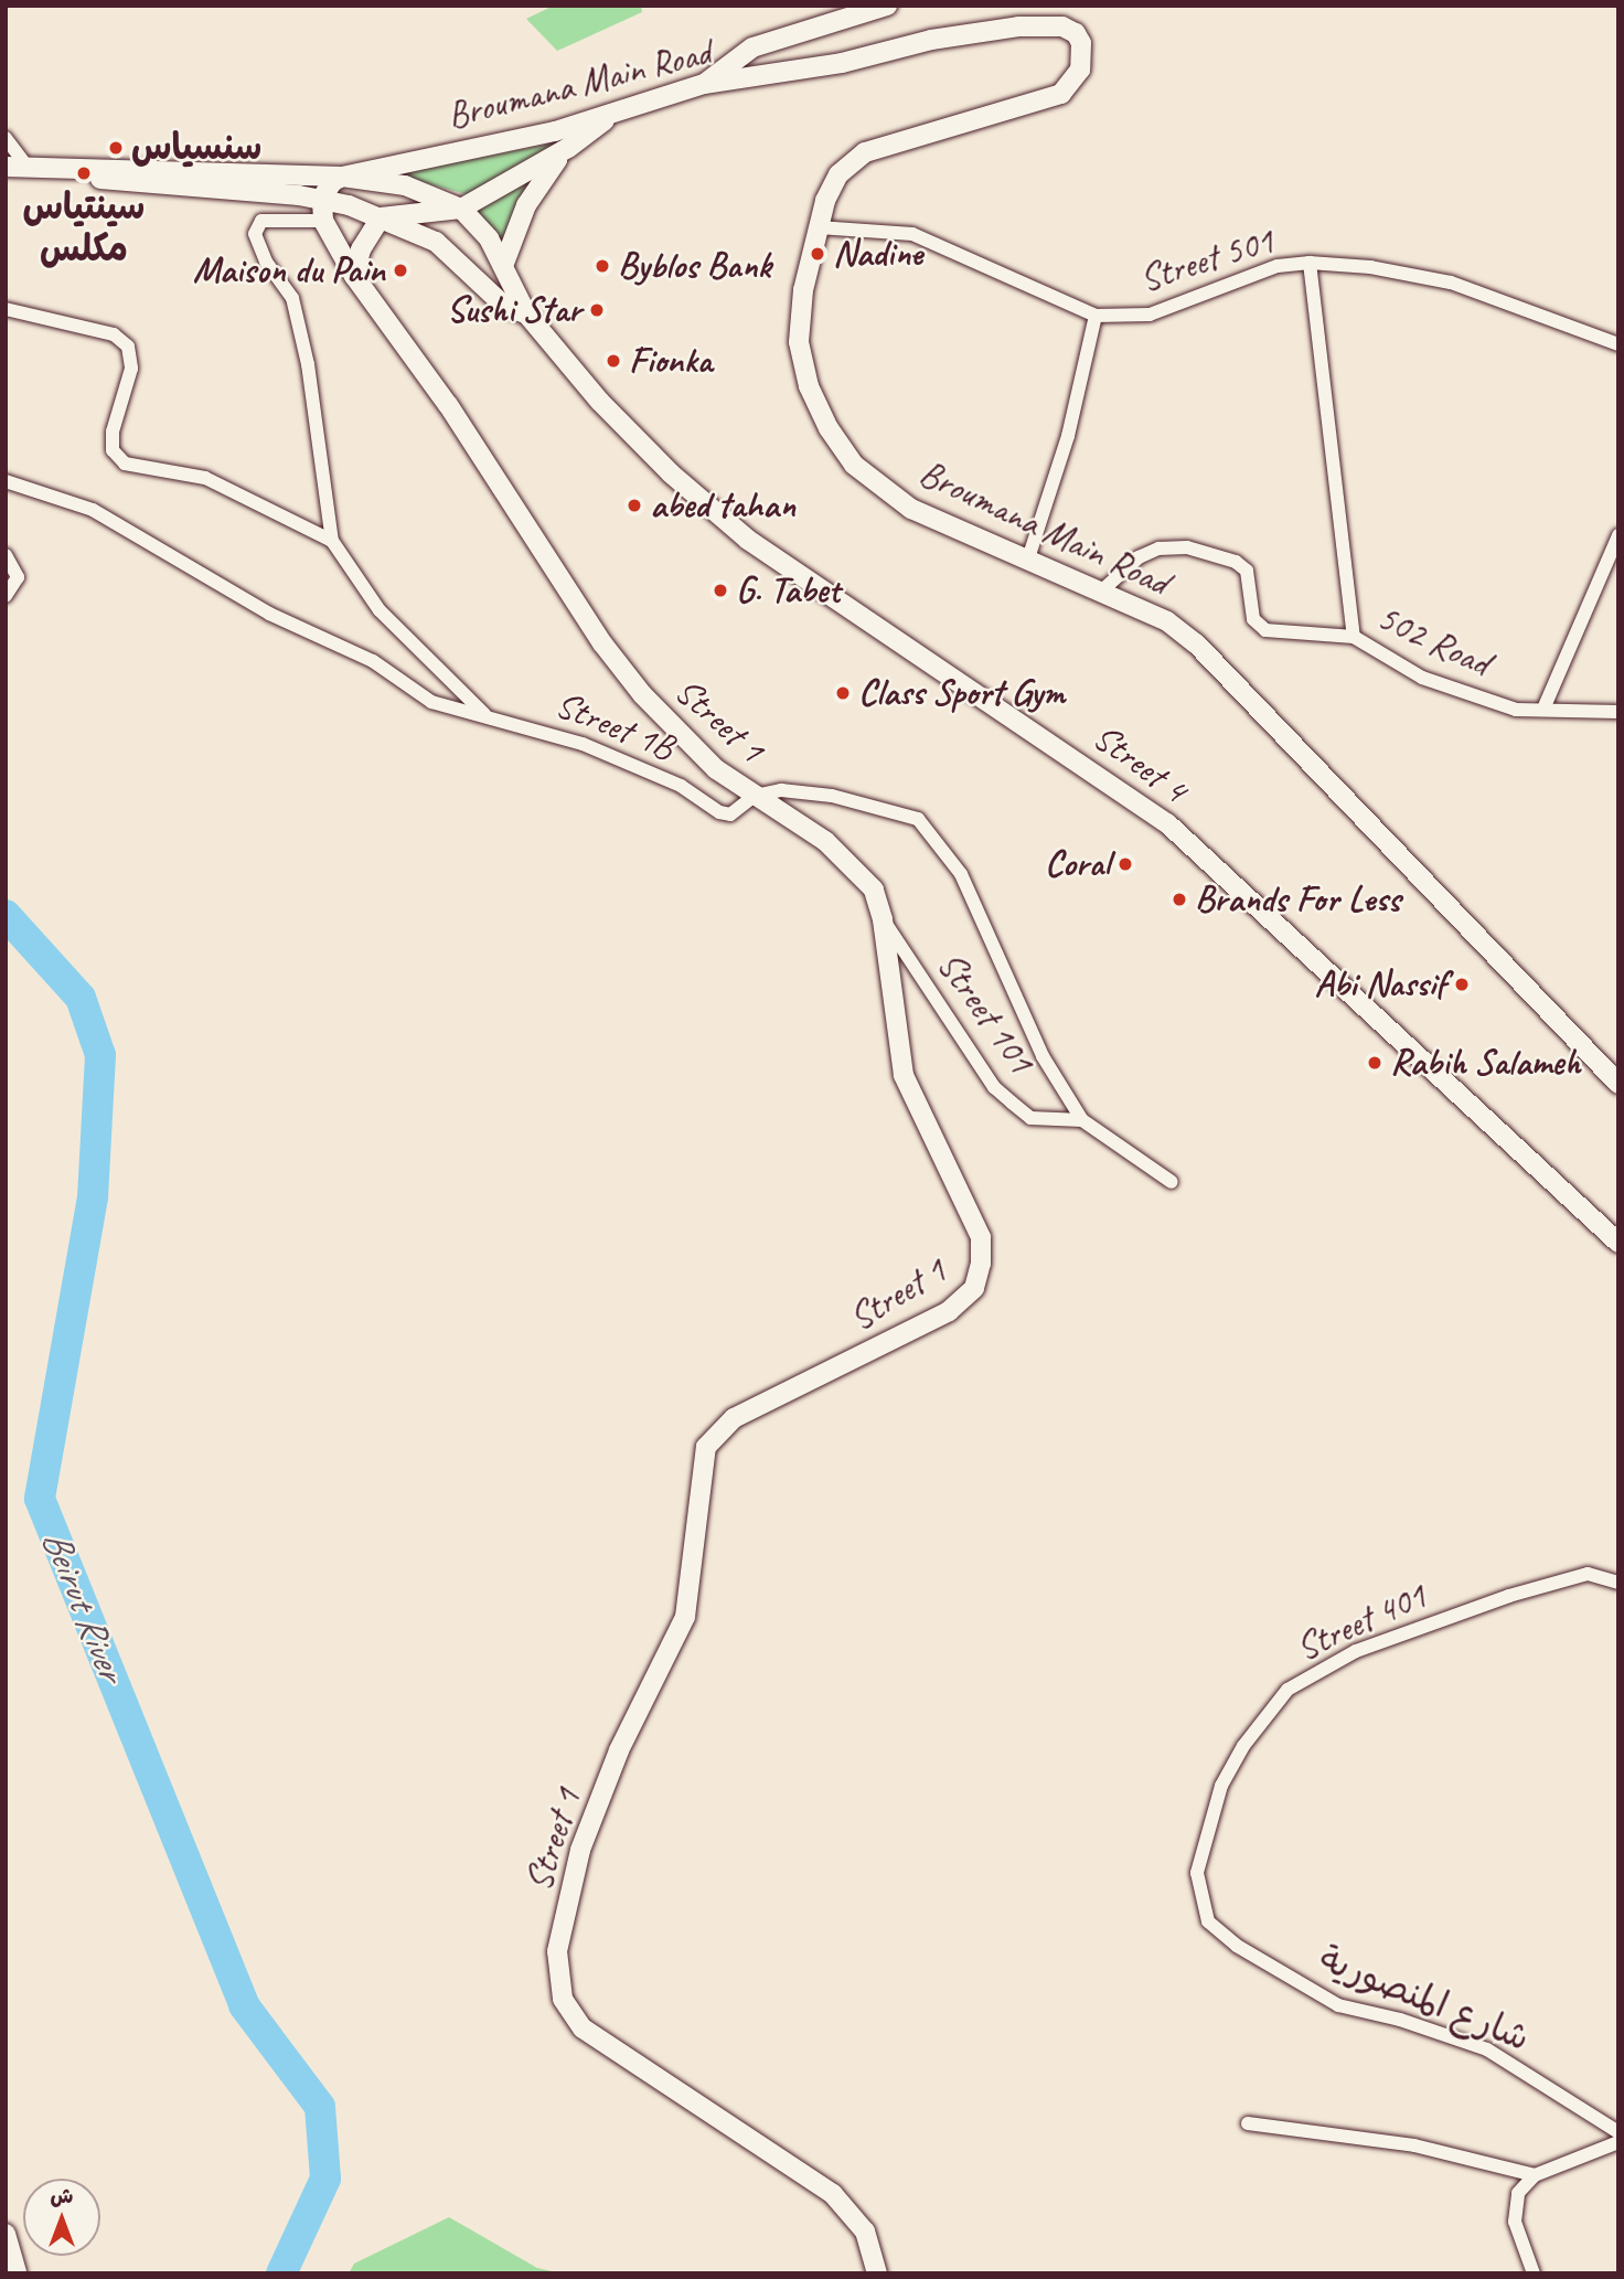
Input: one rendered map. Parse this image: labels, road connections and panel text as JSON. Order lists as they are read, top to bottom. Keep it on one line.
{"streets":{"street":["Broumana Main Road","Street 501","502 Road","Street 1","Street 1B","Street 4","Street 101","Street 401","شارع المنصورية"]},"crossings":[["Broumana Main Road","Street 501"],["Broumana Main Road","502 Road"],["Street 1","Street 1B"],["Street 1","Street 101"],["Street 401","شارع المنصورية"]],"water":["Beirut River"],"places":["سنسياس","سينتياس مكلس","Nadine","Byblos Bank","Maison du Pain","Sushi Star","Fionka","abed tahan","G. Tabet","Class Sport Gym","Coral","Brands For Less","Abi Nassif","Rabih Salameh"],"north":"top"}
